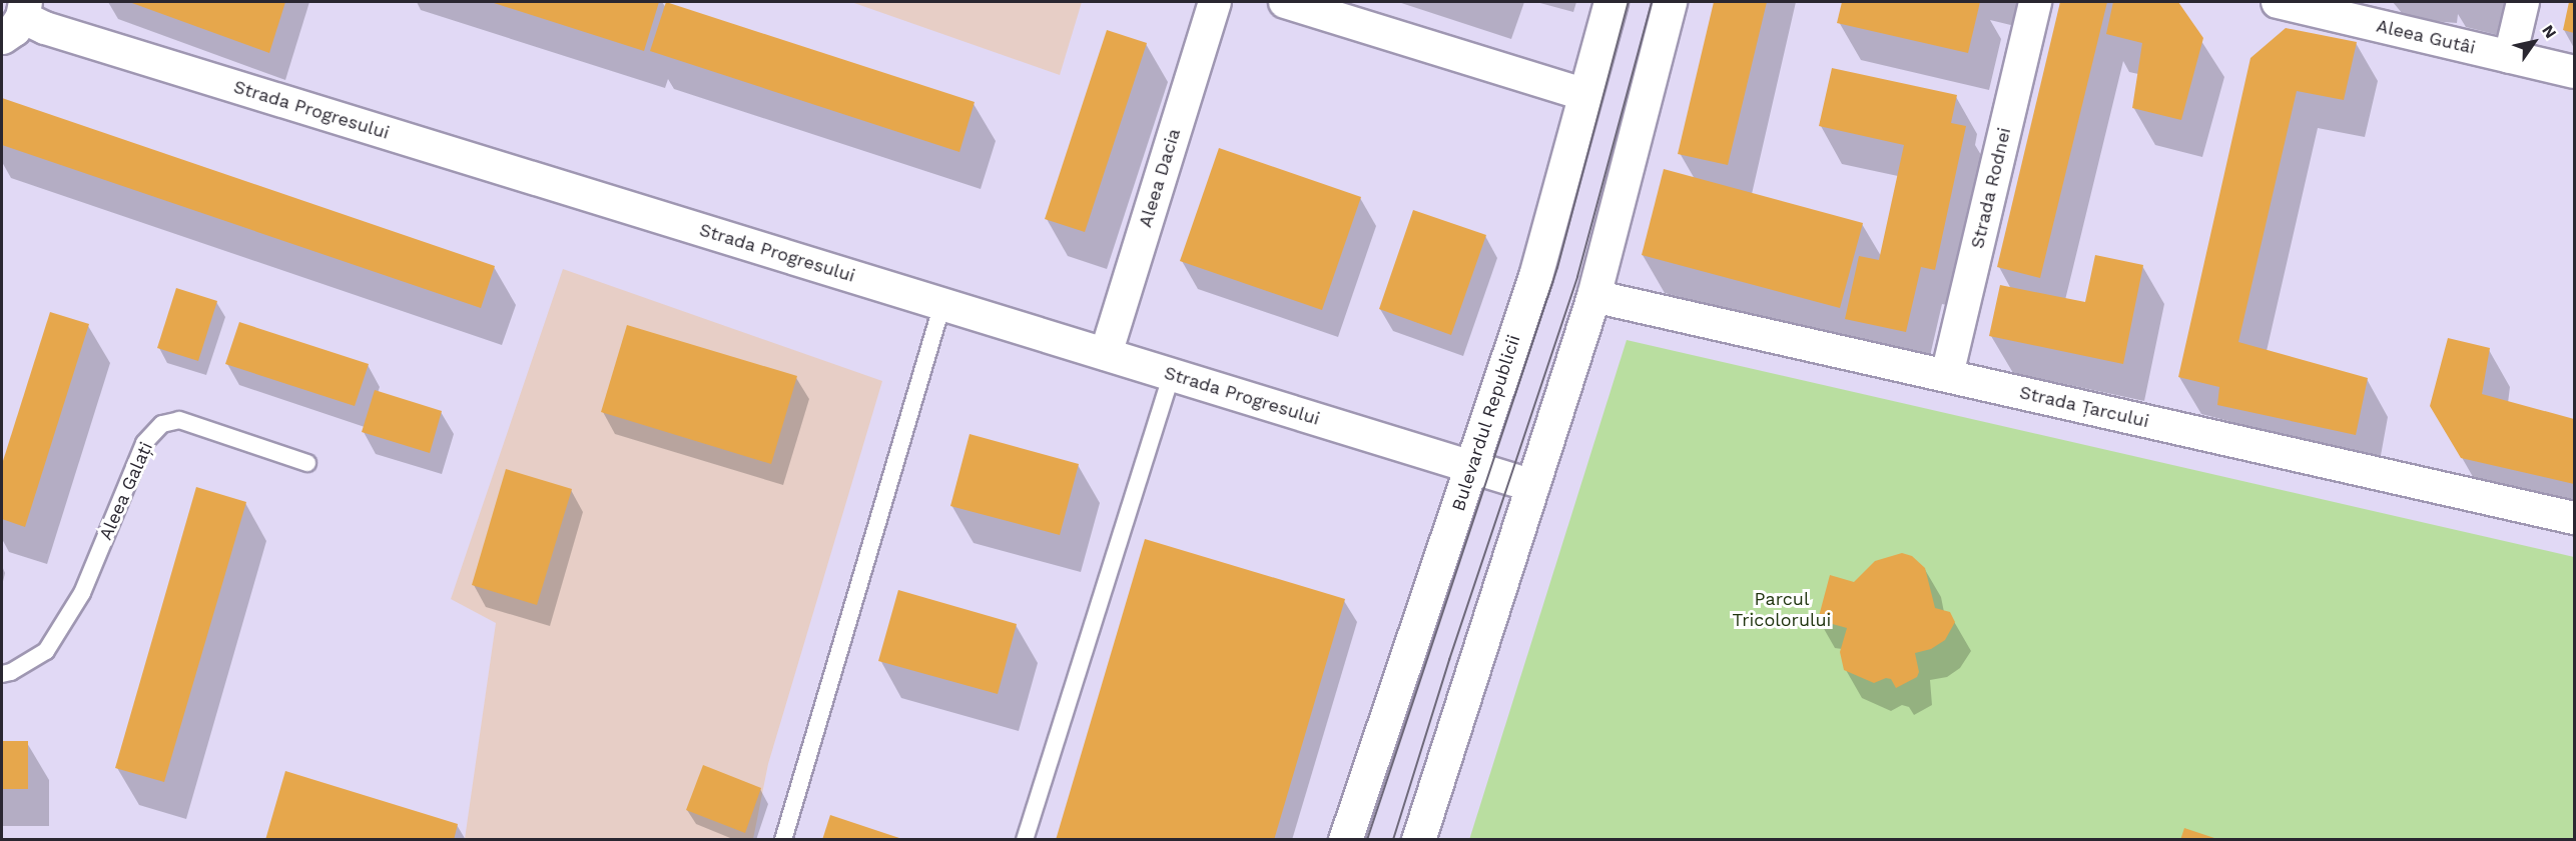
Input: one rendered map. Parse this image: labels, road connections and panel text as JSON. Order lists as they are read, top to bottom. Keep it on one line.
{"streets":{"main road":["Bulevardul Republicii"],"street":["Aleea Gutâi","Strada Progresului","Aleea Dacia","Strada Rodnei","Strada Țarcului"],"lane":["Aleea Galați"]},"crossings":[["Strada Progresului","Aleea Dacia"],["Strada Progresului","Bulevardul Republicii"],["Strada Rodnei","Strada Țarcului"]],"parks":["Parcul Tricolorului"],"north":"top right"}
